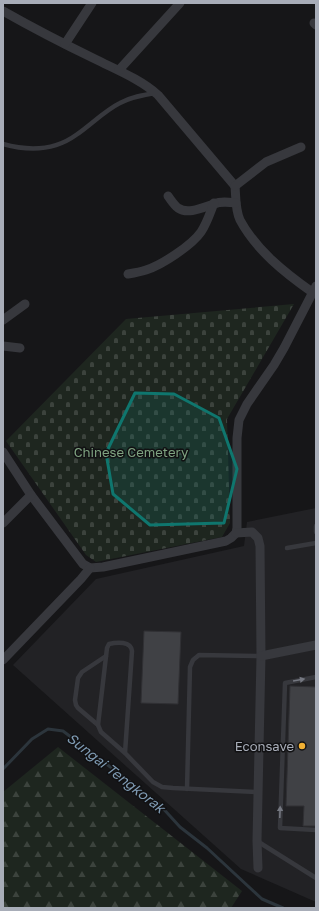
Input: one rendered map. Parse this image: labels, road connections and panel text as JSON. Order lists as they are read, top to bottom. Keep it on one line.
{"water":["Sungai Tengkorak"],"parks":["Chinese Cemetery"],"places":["Econsave"]}
